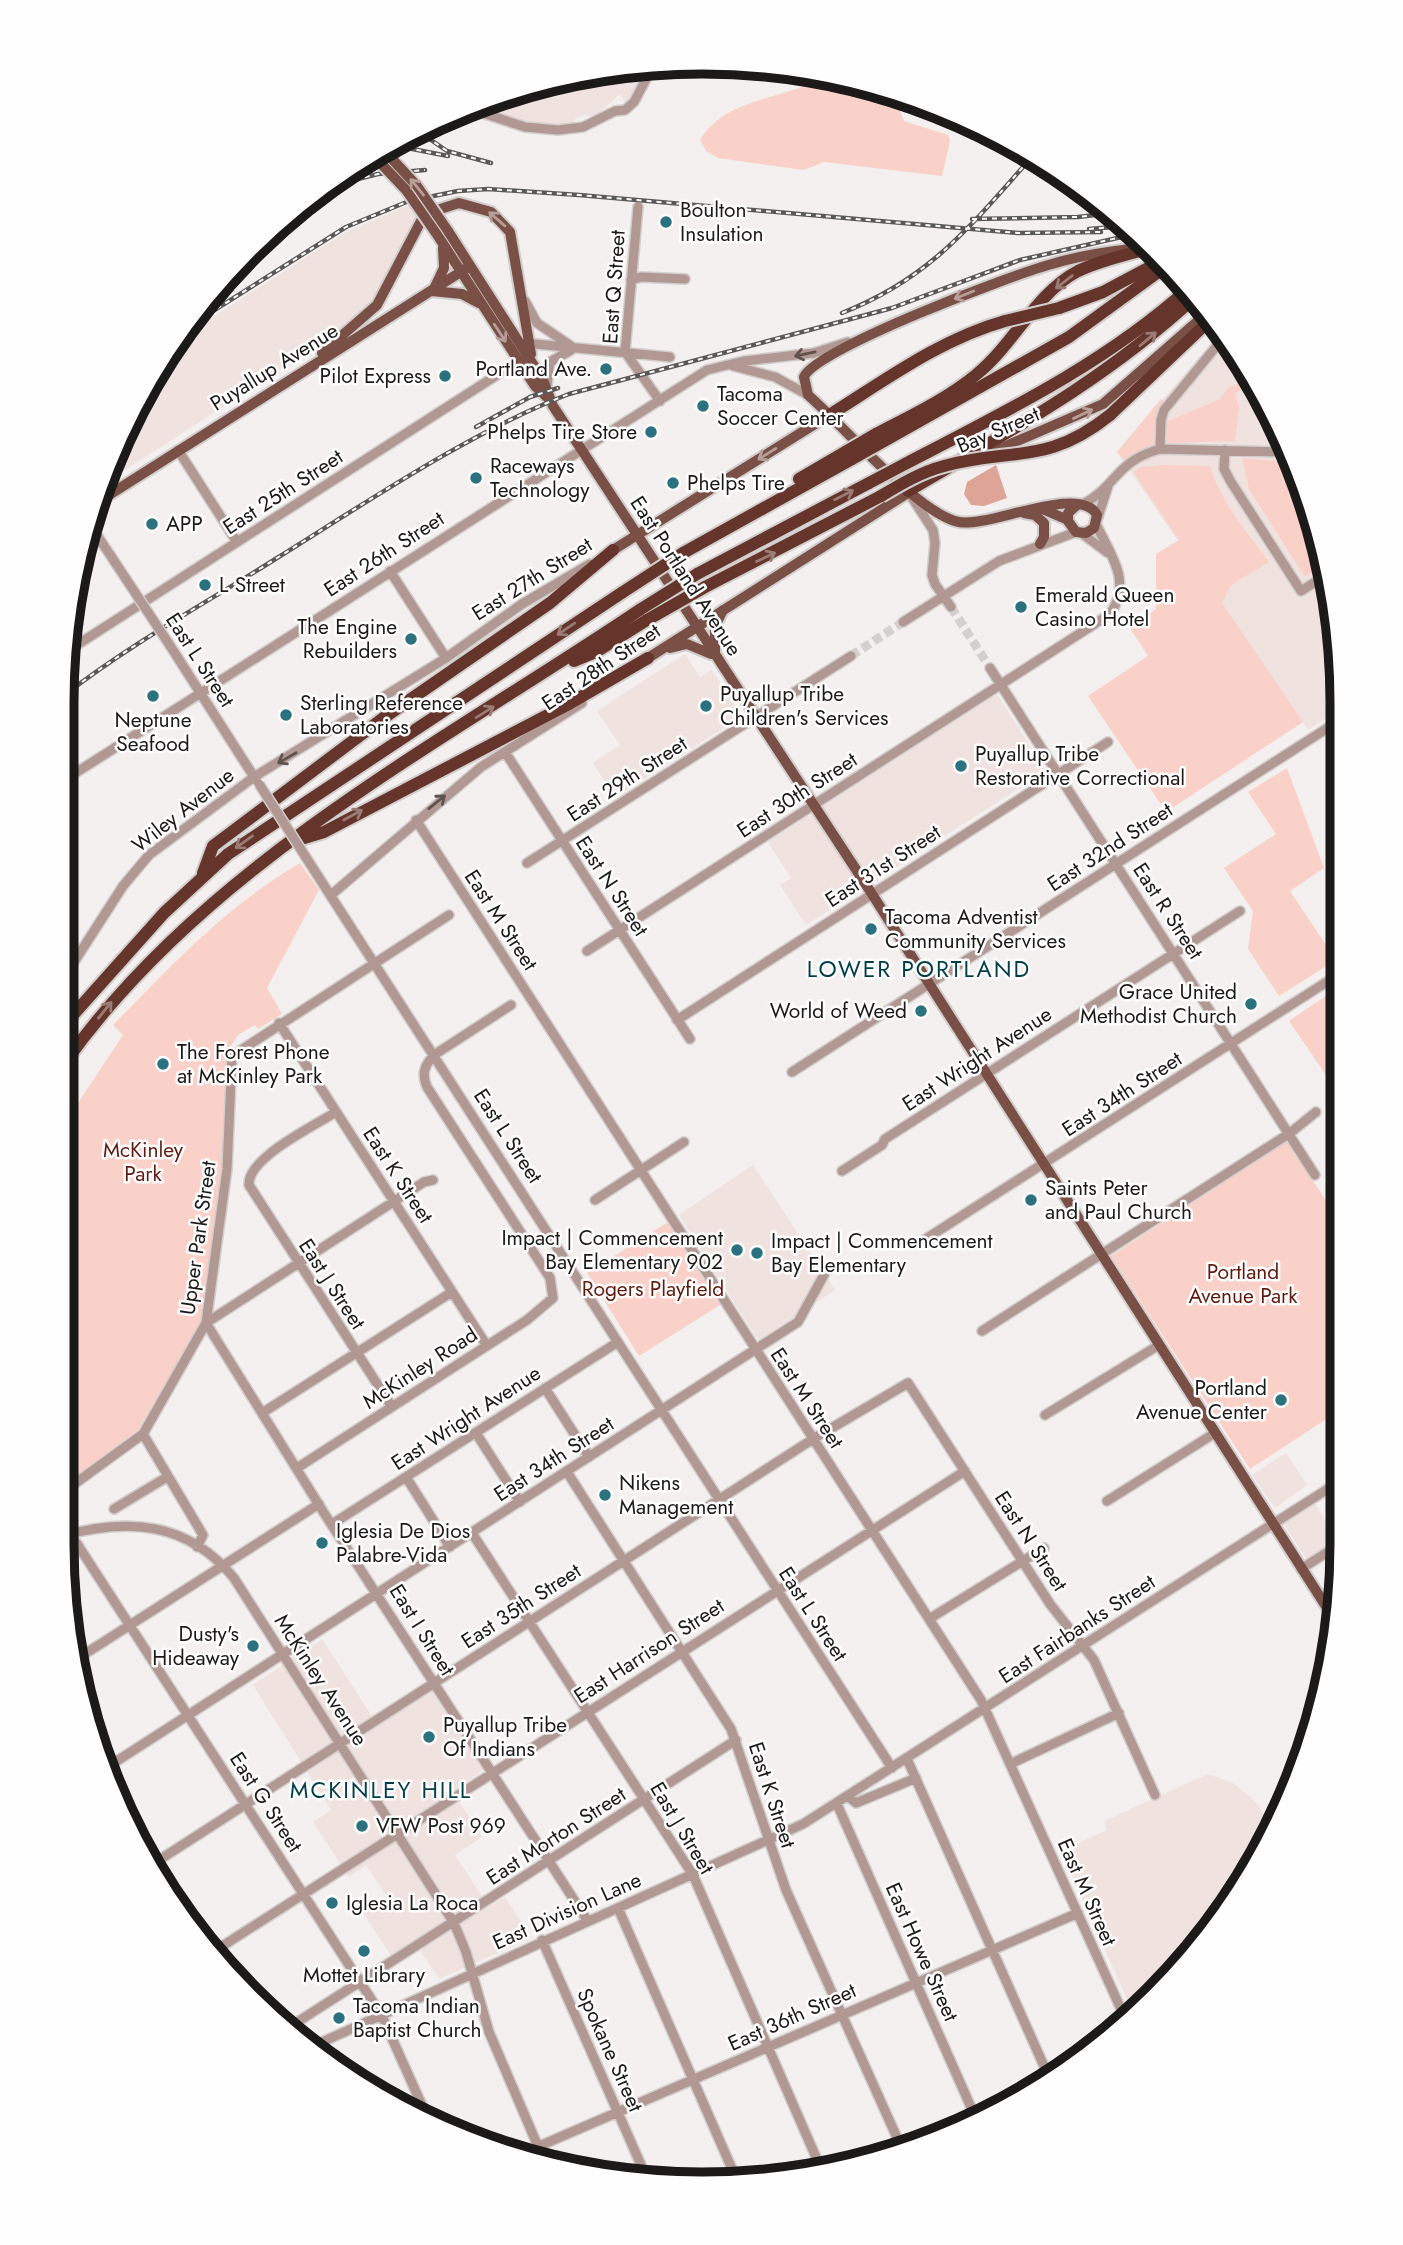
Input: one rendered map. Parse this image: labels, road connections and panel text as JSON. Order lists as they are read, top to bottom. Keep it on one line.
{"streets":{"main road":["Puyallup Avenue","Bay Street","East Portland Avenue","East 27th Street","East 28th Street"],"street":["East Q Street","East 25th Street","East 26th Street","East L Street","East 29th Street","East 30th Street","Wiley Avenue","East 32nd Street","East 31st Street","East N Street","East R Street","East M Street","East Wright Avenue","East 34th Street","East K Street","Upper Park Street","East J Street","McKinley Road","East 35th Street","East Fairbanks Street","East I Street","East Harrison Street","McKinley Avenue","East G Street","East Morton Street","East Division Lane","East Howe Street","East 36th Street","Spokane Street"]},"crossings":[["East Q Street","East 26th Street"],["Puyallup Avenue","East Portland Avenue"],["Bay Street","East 28th Street"],["East 25th Street","East Portland Avenue"],["East 26th Street","East Portland Avenue"],["East 26th Street","East L Street"],["East Portland Avenue","East 27th Street"],["East Portland Avenue","East 28th Street"],["East Portland Avenue","East 29th Street"],["East Portland Avenue","East 30th Street"],["East Portland Avenue","East 32nd Street"],["East Portland Avenue","East 31st Street"],["East Portland Avenue","East Wright Avenue"],["East Portland Avenue","East 34th Street"],["East Portland Avenue","East Fairbanks Street"],["East 27th Street","East L Street"],["East 27th Street","Wiley Avenue"],["East L Street","East 28th Street"],["East L Street","Wiley Avenue"],["East L Street","East Wright Avenue"],["East L Street","East 34th Street"],["East L Street","McKinley Road"],["East L Street","East 35th Street"],["East L Street","East Fairbanks Street"],["East L Street","East Harrison Street"],["East 28th Street","East N Street"],["East 28th Street","East M Street"],["East 29th Street","East N Street"],["East 30th Street","East N Street"],["East 30th Street","East R Street"],["East 32nd Street","East R Street"],["East 31st Street","East N Street"],["East 31st Street","East R Street"],["East N Street","East 35th Street"],["East N Street","East Fairbanks Street"],["East N Street","East Harrison Street"],["East R Street","East Wright Avenue"],["East R Street","East 34th Street"],["East M Street","East 34th Street"],["East M Street","East 35th Street"],["East M Street","East Fairbanks Street"],["East M Street","East Harrison Street"],["East M Street","East 36th Street"],["East Wright Avenue","East I Street"],["East 34th Street","East K Street"],["East 34th Street","East J Street"],["East 34th Street","East I Street"],["East 34th Street","McKinley Avenue"],["East 34th Street","East G Street"],["East K Street","Upper Park Street"],["East K Street","East J Street"],["East K Street","McKinley Road"],["East K Street","East 35th Street"],["East K Street","East Harrison Street"],["East K Street","East Morton Street"],["East K Street","East Division Lane"],["East K Street","East 36th Street"],["Upper Park Street","East I Street"],["East J Street","McKinley Road"],["East J Street","East 35th Street"],["East J Street","East Harrison Street"],["East J Street","East Morton Street"],["East J Street","East Division Lane"],["East J Street","East 36th Street"],["McKinley Road","East I Street"],["East 35th Street","East I Street"],["East 35th Street","McKinley Avenue"],["East 35th Street","East G Street"],["East Fairbanks Street","East Division Lane"],["East Fairbanks Street","East Howe Street"],["East I Street","East Harrison Street"],["East I Street","East Morton Street"],["East I Street","East Division Lane"],["East Harrison Street","McKinley Avenue"],["East Harrison Street","East G Street"],["McKinley Avenue","East Morton Street"],["McKinley Avenue","East Division Lane"],["McKinley Avenue","East 36th Street"],["East G Street","East Morton Street"],["East G Street","East Division Lane"],["East Division Lane","East Howe Street"],["East Division Lane","Spokane Street"],["East Howe Street","East 36th Street"],["East 36th Street","Spokane Street"]],"one_way":["Bay Street","East 27th Street"],"districts":["LOWER PORTLAND","MCKINLEY HILL"],"parks":["McKinley Park","Portland Avenue Park","Rogers Playfield"],"places":["Boulton Insulation","Portland Ave.","Pilot Express","Tacoma Soccer Center","Phelps Tire Store","Raceways Technology","Phelps Tire","APP","L Street","Emerald Queen Casino Hotel","The Engine Rebuilders","Neptune Seafood","Puyallup Tribe Children's Services","Sterling Reference Laboratories","Puyallup Tribe Restorative Correctional","Tacoma Adventist Community Services","Grace United Methodist Church","World of Weed","The Forest Phone at McKinley Park","Saints Peter and Paul Church","Impact | Commencement Bay Elementary 902","Impact | Commencement Bay Elementary","Portland Avenue Center","Nikens Management","Iglesia De Dios Palabre-Vida","Dusty's Hideaway","Puyallup Tribe Of Indians","VFW Post 969","Iglesia La Roca","Mottet Library","Tacoma Indian Baptist Church"]}
